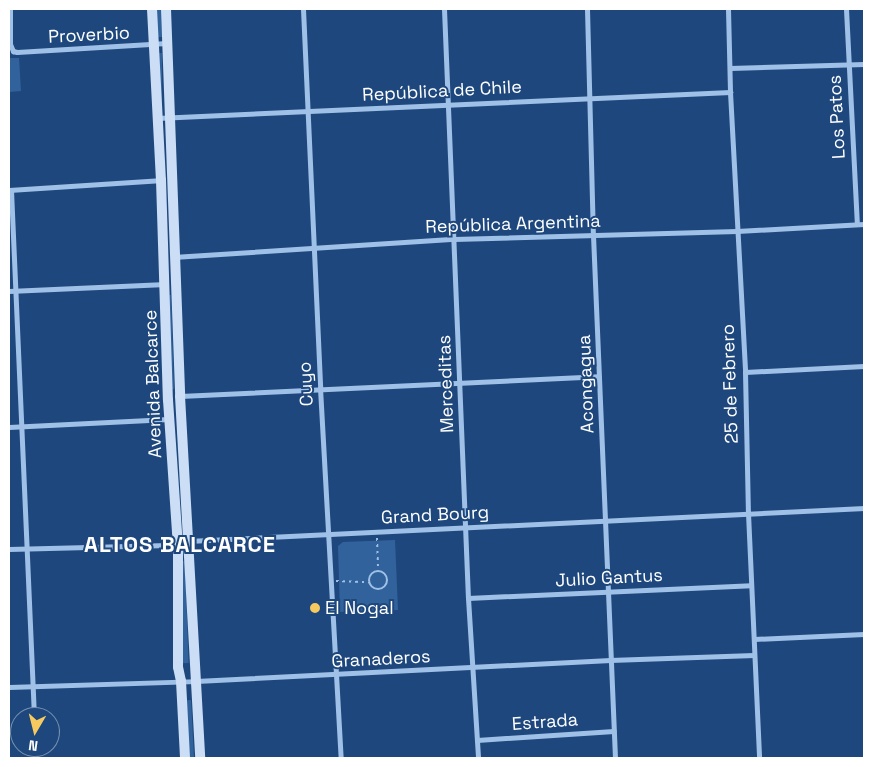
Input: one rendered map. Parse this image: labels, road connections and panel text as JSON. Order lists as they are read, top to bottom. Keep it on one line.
{"streets":{"main road":["Avenida Balcarce"],"street":["Proverbio","República de Chile","Los Patos","República Argentina","Cuyo","Merceditas","Acongagua","25 de Febrero","Grand Bourg","Julio Gantus","Granaderos","Estrada"]},"crossings":[["Proverbio","Avenida Balcarce"],["República de Chile","Avenida Balcarce"],["República de Chile","Cuyo"],["República de Chile","Merceditas"],["República de Chile","Acongagua"],["República de Chile","25 de Febrero"],["Los Patos","República Argentina"],["República Argentina","Avenida Balcarce"],["República Argentina","Cuyo"],["República Argentina","Merceditas"],["República Argentina","Acongagua"],["República Argentina","25 de Febrero"],["Avenida Balcarce","Grand Bourg"],["Avenida Balcarce","Granaderos"],["Cuyo","Grand Bourg"],["Cuyo","Granaderos"],["Merceditas","Grand Bourg"],["Merceditas","Julio Gantus"],["Merceditas","Granaderos"],["Merceditas","Estrada"],["Acongagua","Grand Bourg"],["Acongagua","Julio Gantus"],["Acongagua","Granaderos"],["Acongagua","Estrada"],["25 de Febrero","Grand Bourg"],["25 de Febrero","Julio Gantus"],["25 de Febrero","Granaderos"]],"districts":["ALTOS BALCARCE"],"places":["El Nogal"],"north":"bottom"}
